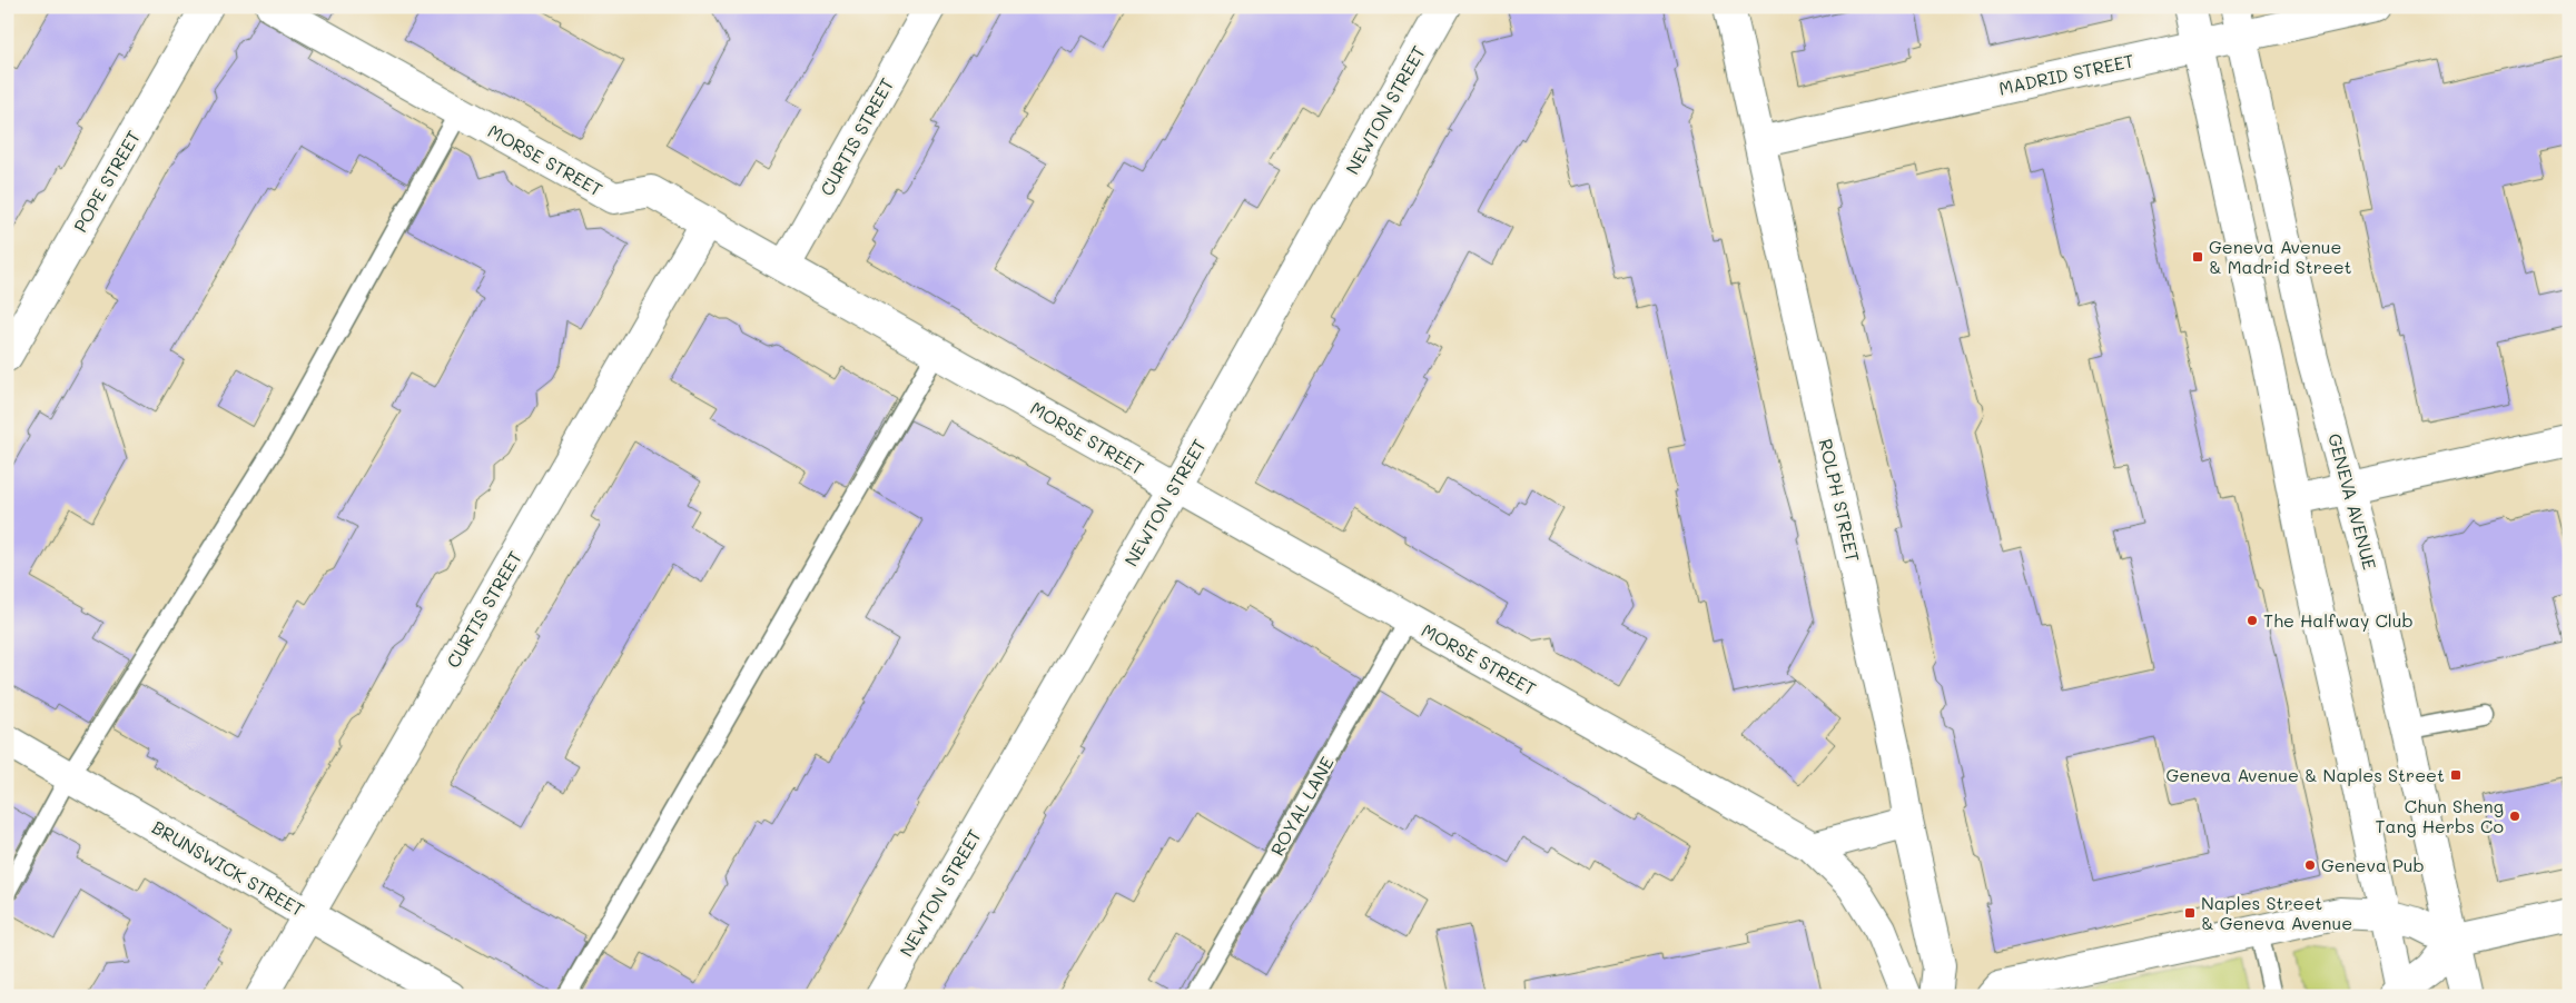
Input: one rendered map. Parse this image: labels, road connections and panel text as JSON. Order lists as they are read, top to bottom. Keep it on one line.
{"streets":{"street":["MADRID STREET","NEWTON STREET","CURTIS STREET","MORSE STREET","POPE STREET","ROLPH STREET","GENEVA AVENUE","BRUNSWICK STREET"],"lane":["ROYAL LANE"]},"crossings":[["MADRID STREET","ROLPH STREET"],["MADRID STREET","GENEVA AVENUE"],["NEWTON STREET","MORSE STREET"],["CURTIS STREET","MORSE STREET"],["CURTIS STREET","BRUNSWICK STREET"],["MORSE STREET","ROYAL LANE"]],"places":{"transit":["Geneva Avenue & Madrid Street","Geneva Avenue & Naples Street","Naples Street & Geneva Avenue"],"other":["The Halfway Club","Chun Sheng Tang Herbs Co","Geneva Pub"]}}
